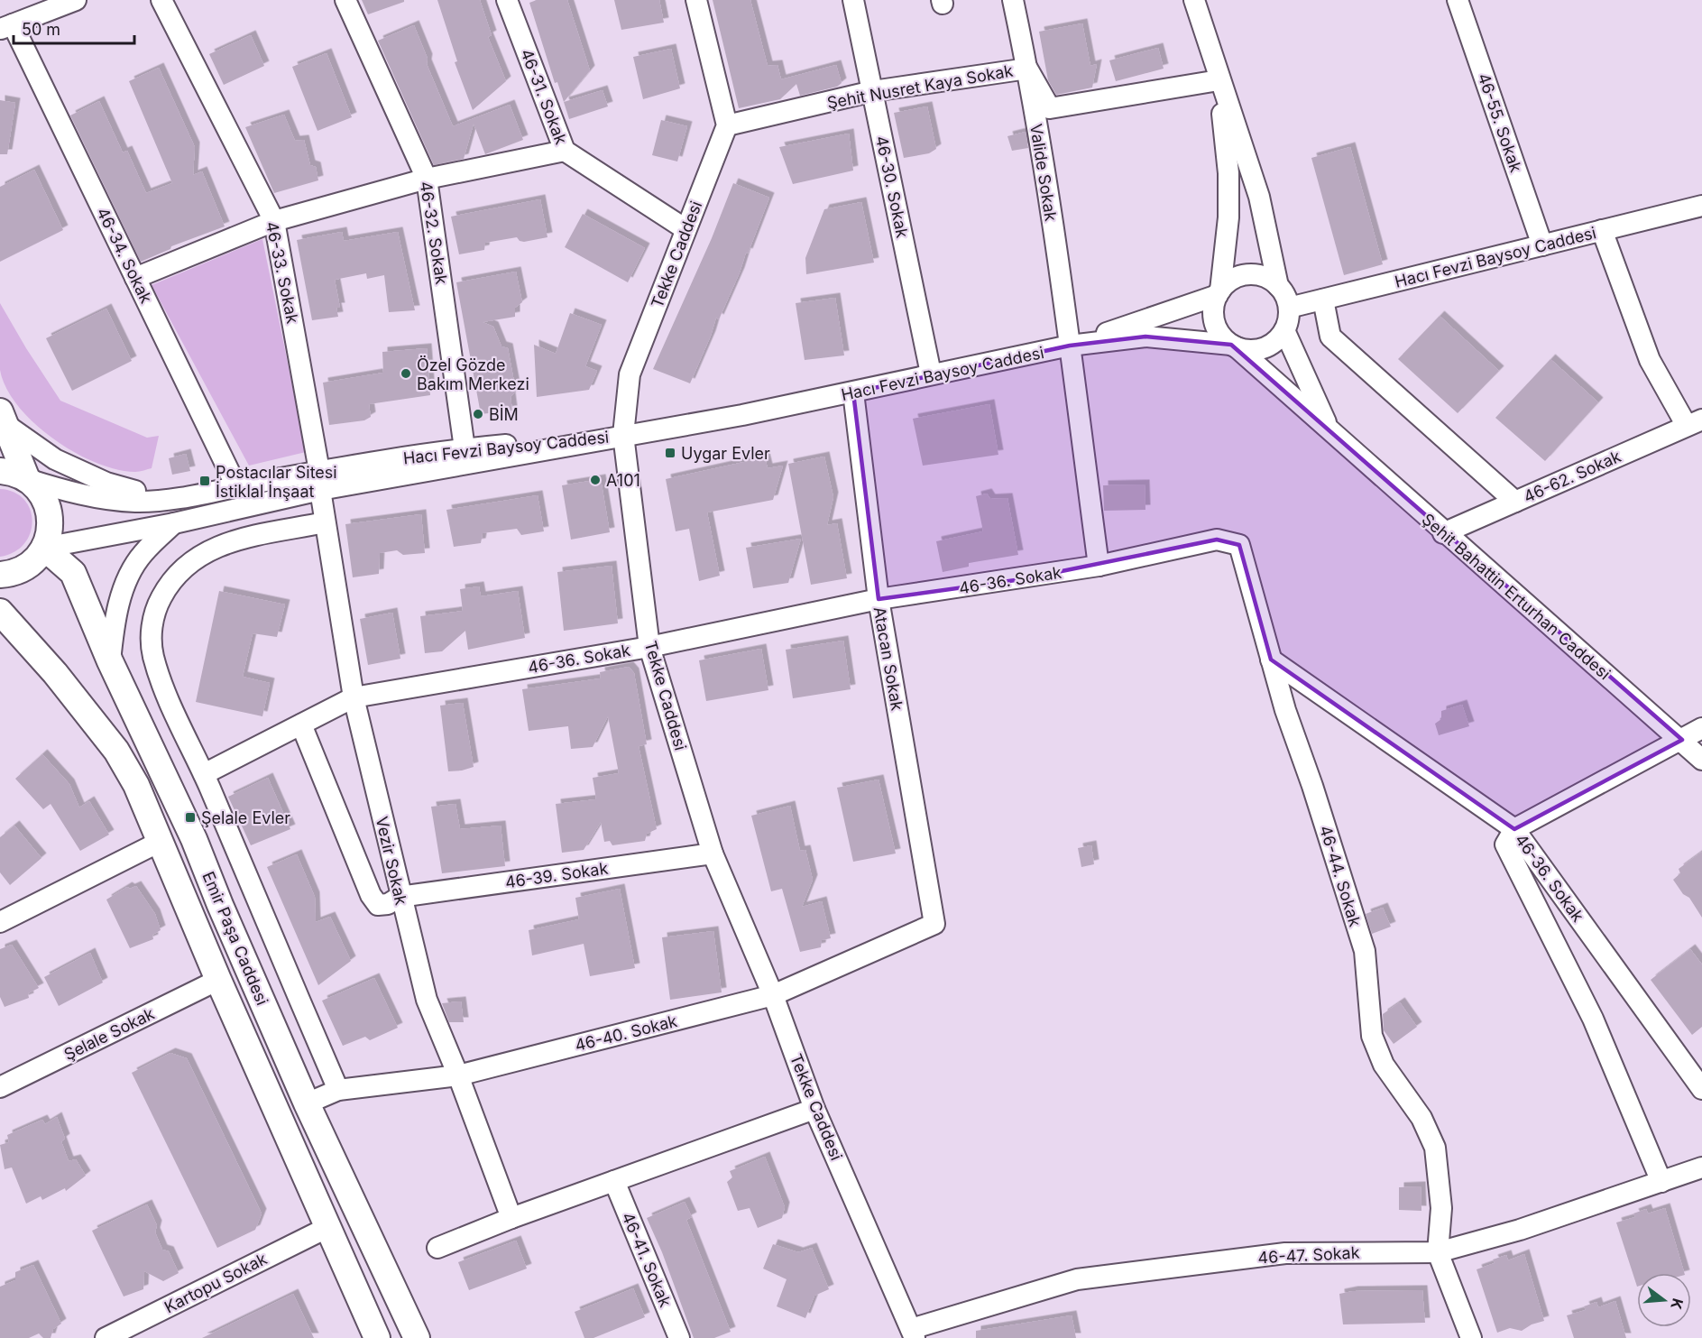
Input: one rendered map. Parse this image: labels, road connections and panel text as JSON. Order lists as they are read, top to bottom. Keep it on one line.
{"streets":{"main road":["Emir Paşa Caddesi"],"street":["Şehit Nusret Kaya Sokak","46-31. Sokak","46-55. Sokak","Valide Sokak","46-30. Sokak","46-32. Sokak","Tekke Caddesi","46-34. Sokak","Hacı Fevzi Baysoy Caddesi","46-33. Sokak","46-62. Sokak","46-36. Sokak","Şehit Bahattin Erturhan Caddesi","Atacan Sokak","Vezir Sokak","46-39. Sokak","46-44. Sokak","46-40. Sokak","Şelale Sokak","46-47. Sokak","46-41. Sokak","Kartopu Sokak"]},"crossings":[["Şehit Nusret Kaya Sokak","Valide Sokak"],["Şehit Nusret Kaya Sokak","46-30. Sokak"],["Şehit Nusret Kaya Sokak","Tekke Caddesi"],["46-31. Sokak","Tekke Caddesi"],["46-55. Sokak","Hacı Fevzi Baysoy Caddesi"],["Valide Sokak","Hacı Fevzi Baysoy Caddesi"],["Valide Sokak","46-36. Sokak"],["Valide Sokak","46-44. Sokak"],["46-30. Sokak","Hacı Fevzi Baysoy Caddesi"],["46-32. Sokak","Hacı Fevzi Baysoy Caddesi"],["Tekke Caddesi","Hacı Fevzi Baysoy Caddesi"],["Tekke Caddesi","46-36. Sokak"],["Tekke Caddesi","46-39. Sokak"],["Tekke Caddesi","46-40. Sokak"],["Tekke Caddesi","46-47. Sokak"],["46-34. Sokak","Hacı Fevzi Baysoy Caddesi"],["Hacı Fevzi Baysoy Caddesi","46-33. Sokak"],["Hacı Fevzi Baysoy Caddesi","Şehit Bahattin Erturhan Caddesi"],["Hacı Fevzi Baysoy Caddesi","Atacan Sokak"],["Hacı Fevzi Baysoy Caddesi","Vezir Sokak"],["Hacı Fevzi Baysoy Caddesi","Emir Paşa Caddesi"],["46-33. Sokak","Vezir Sokak"],["46-62. Sokak","Şehit Bahattin Erturhan Caddesi"],["46-36. Sokak","Atacan Sokak"],["46-36. Sokak","Vezir Sokak"],["46-36. Sokak","46-39. Sokak"],["46-36. Sokak","46-44. Sokak"],["Atacan Sokak","46-40. Sokak"],["Vezir Sokak","46-39. Sokak"],["Vezir Sokak","46-40. Sokak"],["46-44. Sokak","46-47. Sokak"],["Emir Paşa Caddesi","46-40. Sokak"],["Emir Paşa Caddesi","Şelale Sokak"],["Emir Paşa Caddesi","Kartopu Sokak"]],"places":{"other":["Özel Gözde Bakım Merkezi","BİM","A101"],"transit":["Uygar Evler","Postacılar Sitesi İstiklal İnşaat","Şelale Evler"]},"scale_bar":"50 m","north":"right"}
